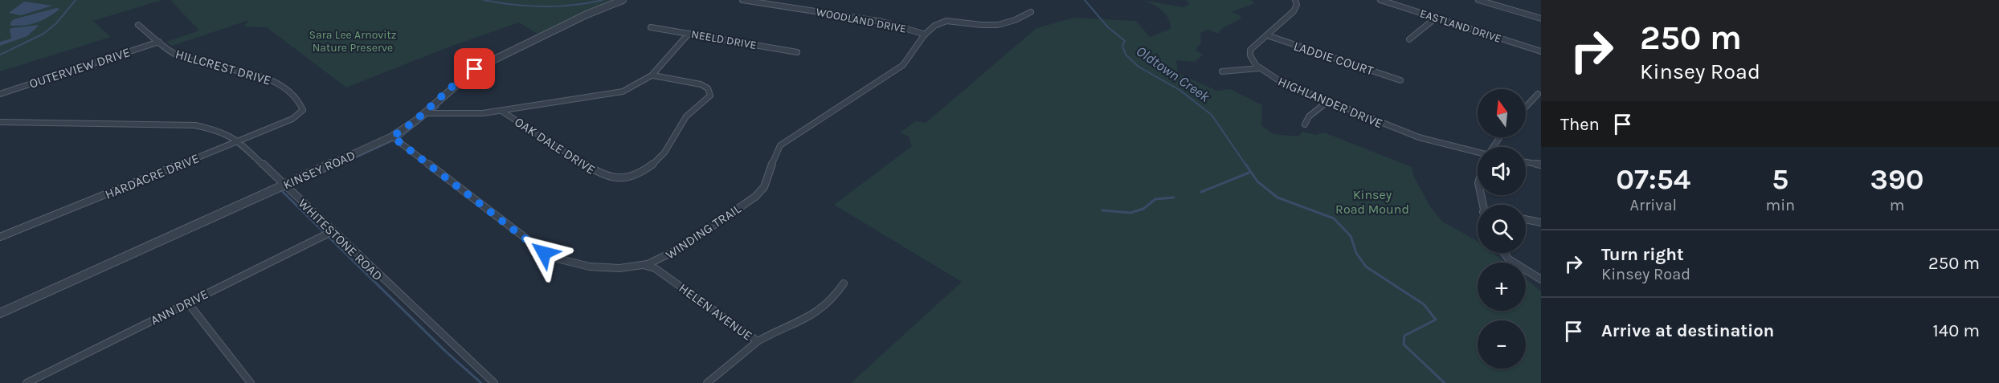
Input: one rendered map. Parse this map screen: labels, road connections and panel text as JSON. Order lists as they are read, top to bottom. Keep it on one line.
{"streets":{"street":["WOODLAND DRIVE","EASTLAND DRIVE","NEELD DRIVE","LADDIE COURT","HILLCREST DRIVE","OUTERVIEW DRIVE","HIGHLANDER DRIVE","OAK DALE DRIVE","KINSEY ROAD","HARDACRE DRIVE","WINDING TRAIL","WHITESTONE ROAD","ANN DRIVE","HELEN AVENUE"]},"crossings":[["WOODLAND DRIVE","WINDING TRAIL"],["HILLCREST DRIVE","OUTERVIEW DRIVE"],["HILLCREST DRIVE","HARDACRE DRIVE"],["KINSEY ROAD","WINDING TRAIL"],["KINSEY ROAD","WHITESTONE ROAD"],["HARDACRE DRIVE","WHITESTONE ROAD"],["WINDING TRAIL","HELEN AVENUE"],["WHITESTONE ROAD","ANN DRIVE"]],"water":["Oldtown Creek"],"parks":["Sara Lee Arnovitz Nature Preserve","Kinsey Road Mound"],"north":"top","page":{"turn":["250 m","Kinsey Road"],"map_buttons":["+","−"],"then":"Then","eta":["07:54","Arrival","5","min","390","m"],"list":[{"name":"Turn right","note":"Kinsey Road","value":"250 m"},{"name":"Arrive at destination","value":"140 m"}]}}
